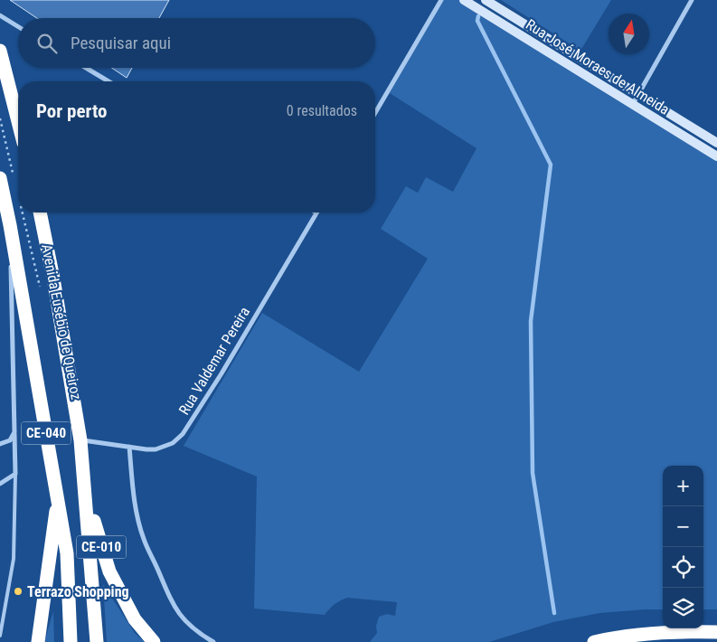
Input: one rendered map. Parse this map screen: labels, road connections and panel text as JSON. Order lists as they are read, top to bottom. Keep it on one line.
{"streets":{"highway":["Avenida Eusébio de Queiroz","CE-040","CE-010"],"street":["Rua José Moraes de Almeida","Rua Valdemar Pereira"]},"crossings":[["Avenida Eusébio de Queiroz","Rua Valdemar Pereira"],["Avenida Eusébio de Queiroz","CE-010"],["Rua Valdemar Pereira","CE-010"]],"places":["Terrazo Shopping"],"north":"top","page":{"search":"Pesquisar aqui","heading":["Por perto","0 resultados"],"map_buttons":["+","−"]}}
